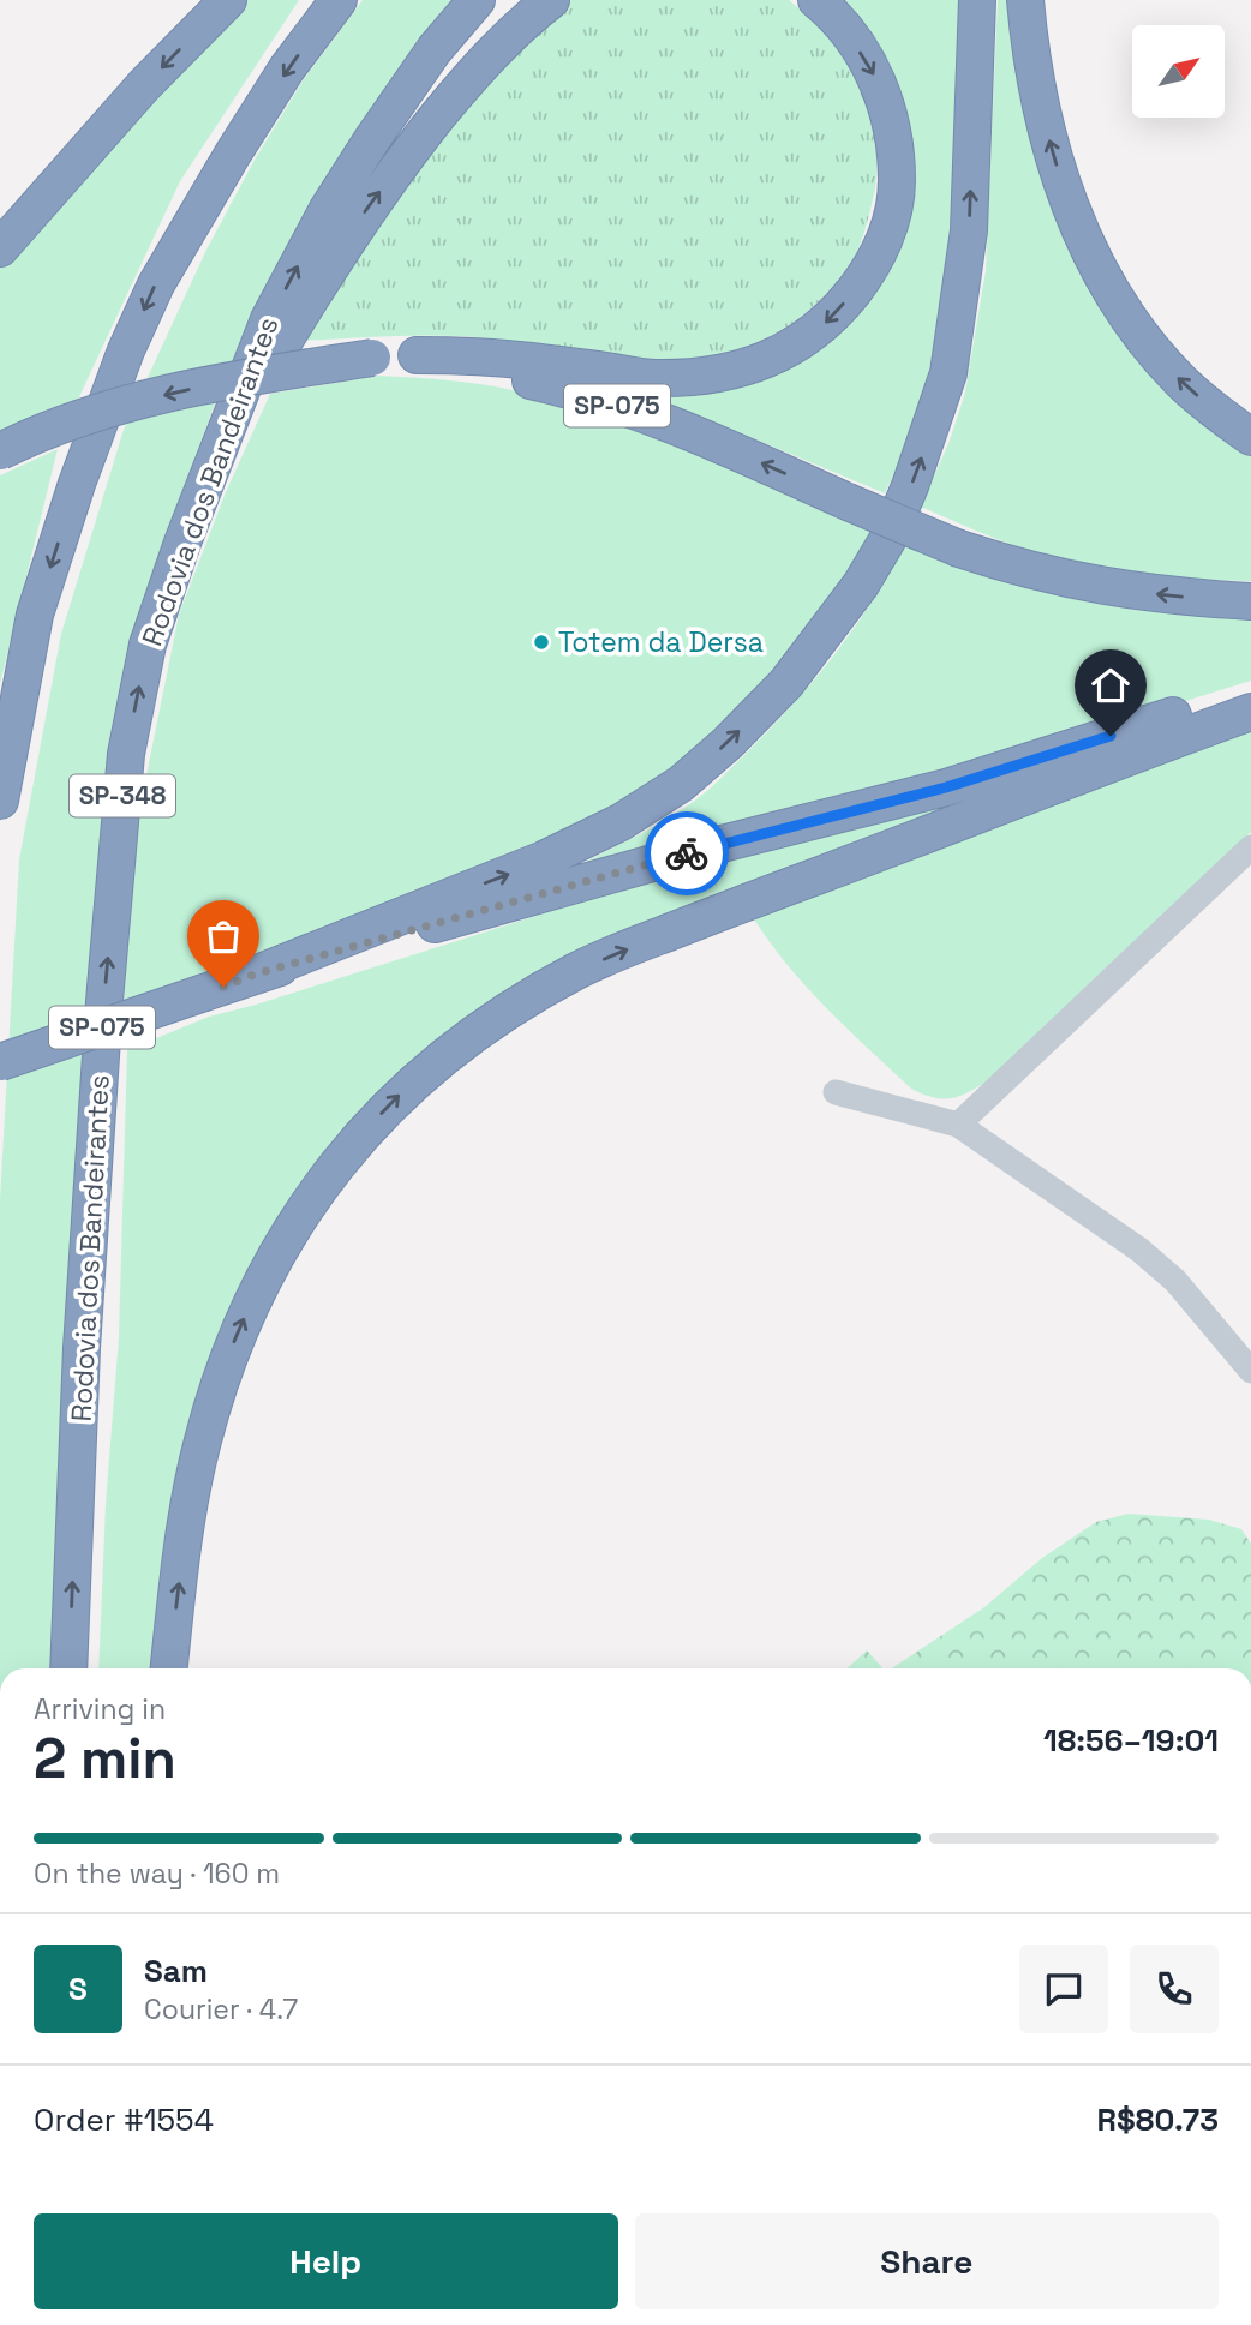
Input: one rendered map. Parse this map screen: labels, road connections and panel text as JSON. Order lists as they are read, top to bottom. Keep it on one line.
{"streets":{"highway":["SP-075","Rodovia dos Bandeirantes","SP-348"]},"places":["Totem da Dersa"],"north":"top right","page":{"heading":["2 min","Arriving in","18:56–19:01"],"panel":["Sam","Courier · 4.7","Order #1554","R$80.73"],"bar":"On the way · 160 m","round":"S","buttons":["Help","Share"]}}
